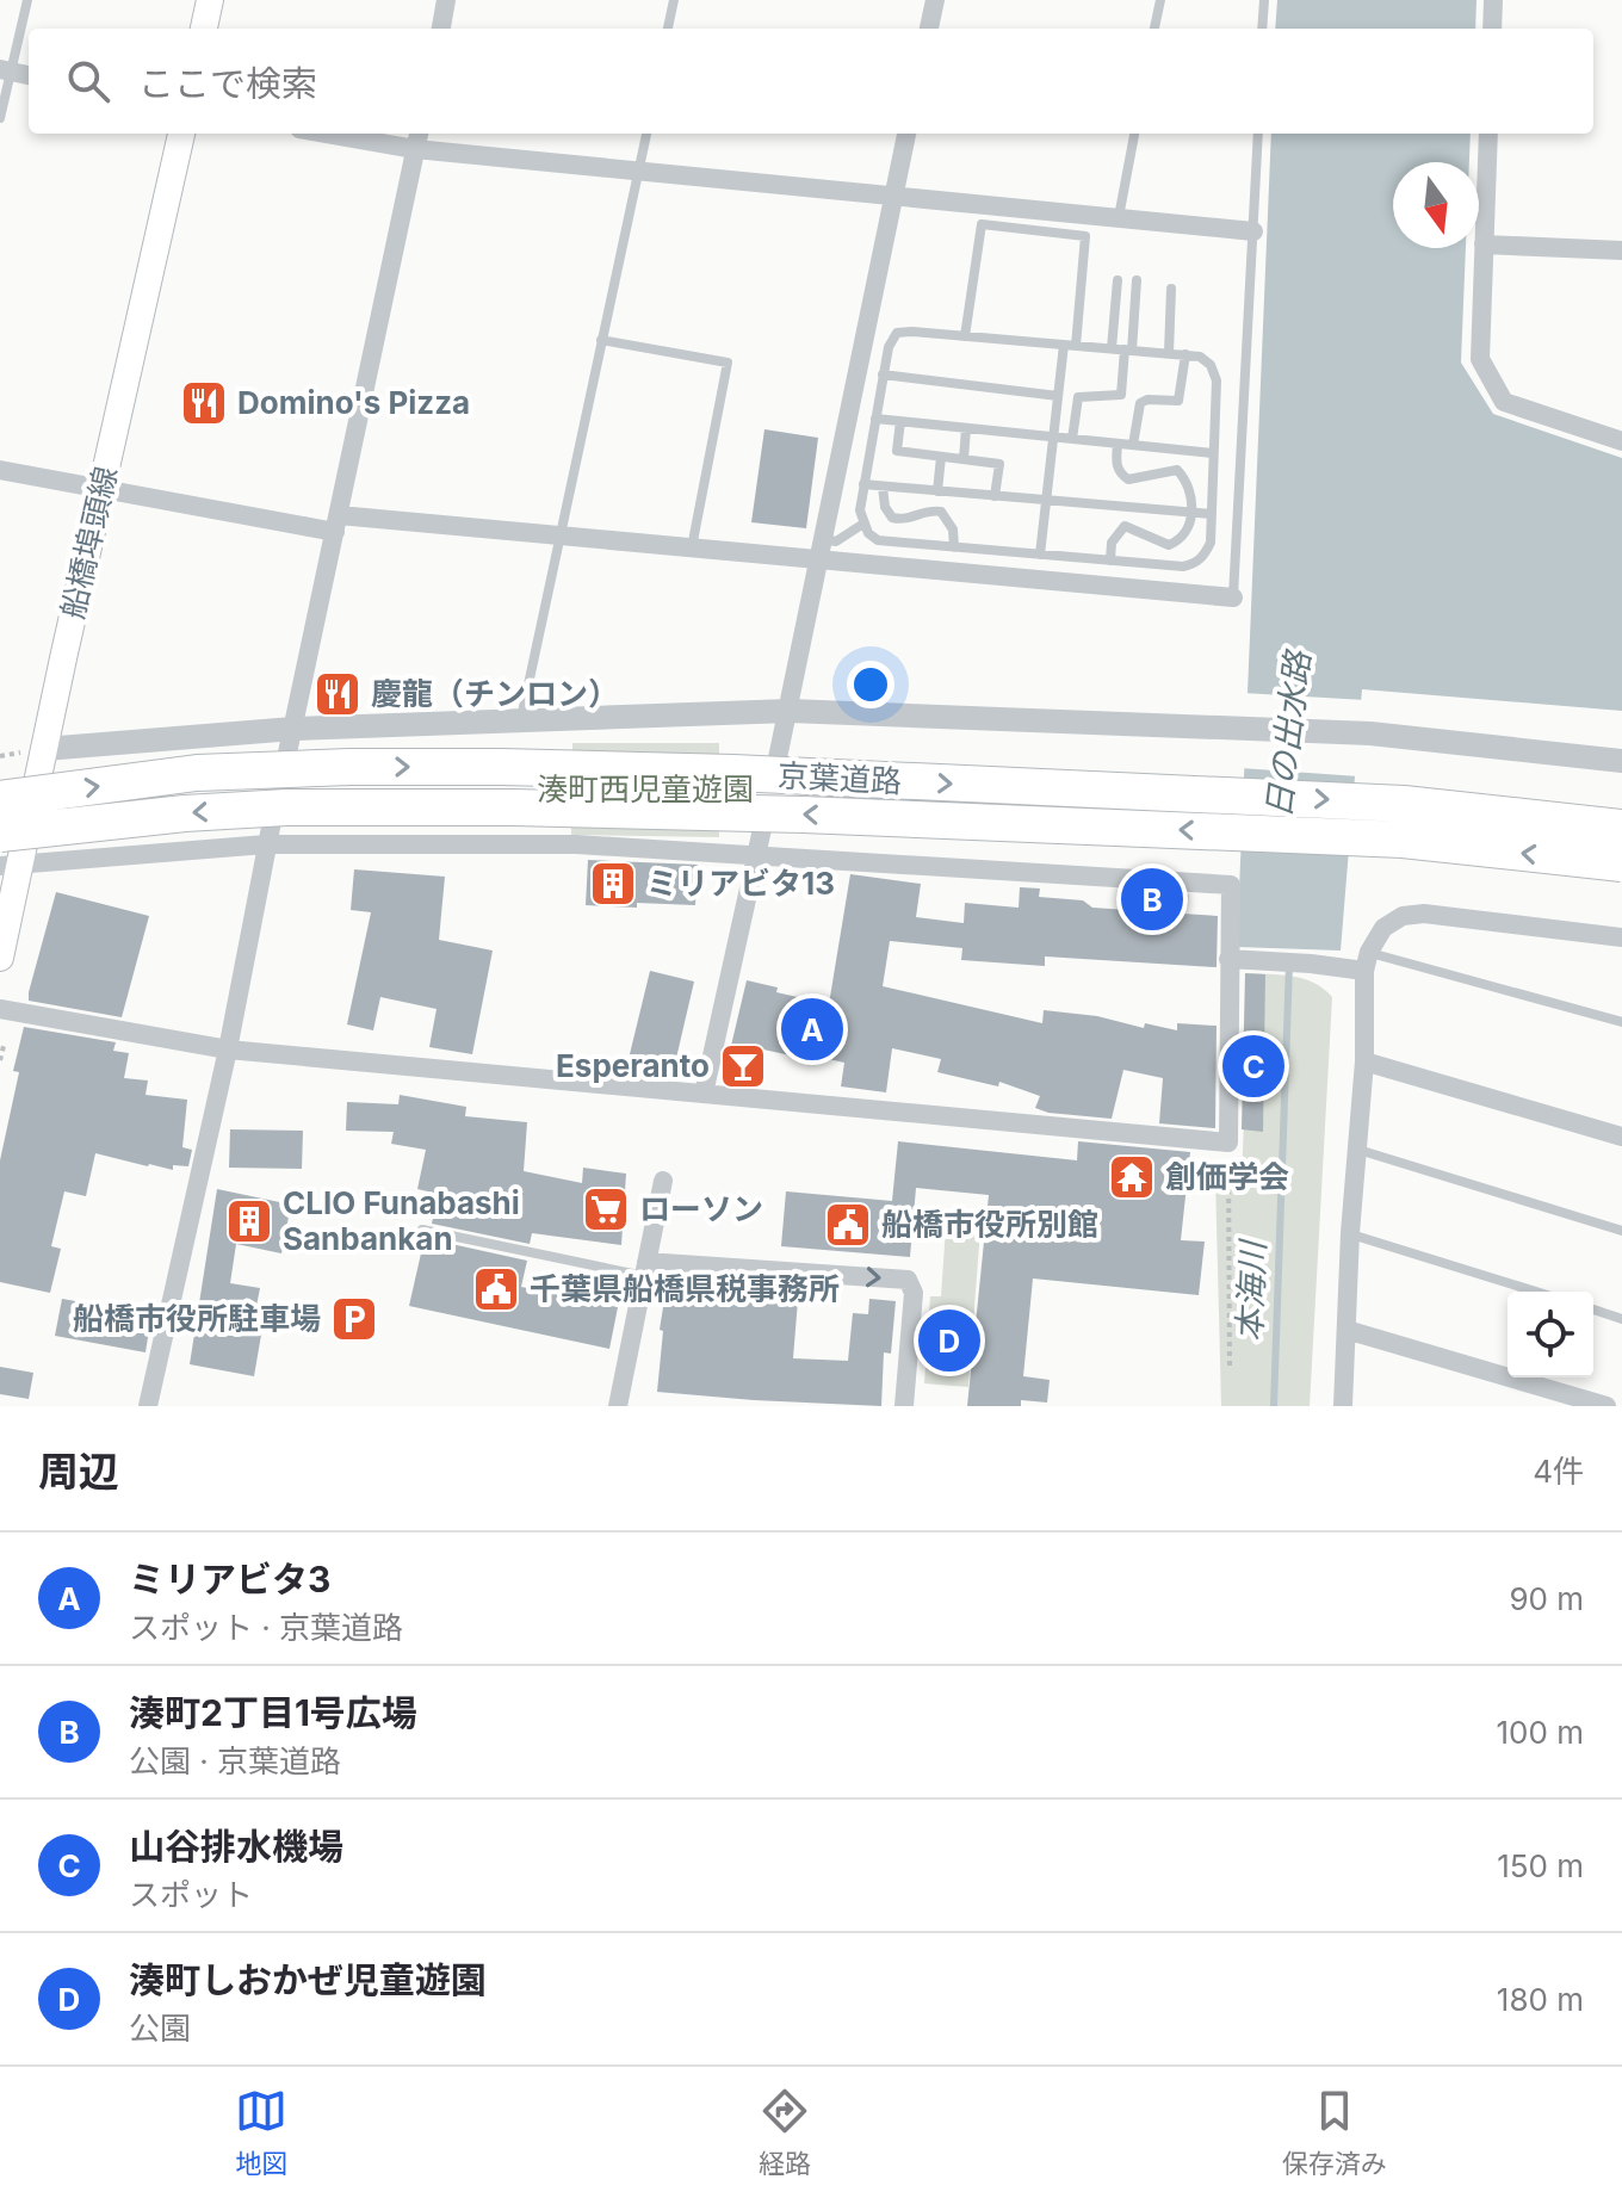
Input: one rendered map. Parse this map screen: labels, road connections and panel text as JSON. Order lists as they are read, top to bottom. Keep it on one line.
{"streets":{"highway":["京葉道路"],"main road":["船橋埠頭線"]},"water":["日の出水路","本海川"],"parks":["湊町西児童遊園"],"places":{"restaurant":["Domino's Pizza","慶龍（チンロン）"],"building":["ミリアビタ13","CLIO Funabashi Sanbankan"],"bar":["Esperanto"],"temple":["創価学会"],"supermarket":["ローソン"],"public building":["船橋市役所別館","千葉県船橋県税事務所"],"parking":["船橋市役所駐車場"]},"north":"bottom","page":{"search":"ここで検索","pins":["B","A","C","D"],"heading":["周辺","4件"],"list":[{"mark":"A","name":"ミリアビタ3","note":"スポット · 京葉道路","value":"90 m"},{"mark":"B","name":"湊町2丁目1号広場","note":"公園 · 京葉道路","value":"100 m"},{"mark":"C","name":"山谷排水機場","note":"スポット","value":"150 m"},{"mark":"D","name":"湊町しおかぜ児童遊園","note":"公園","value":"180 m"}],"nav":["地図","経路","保存済み"]}}
